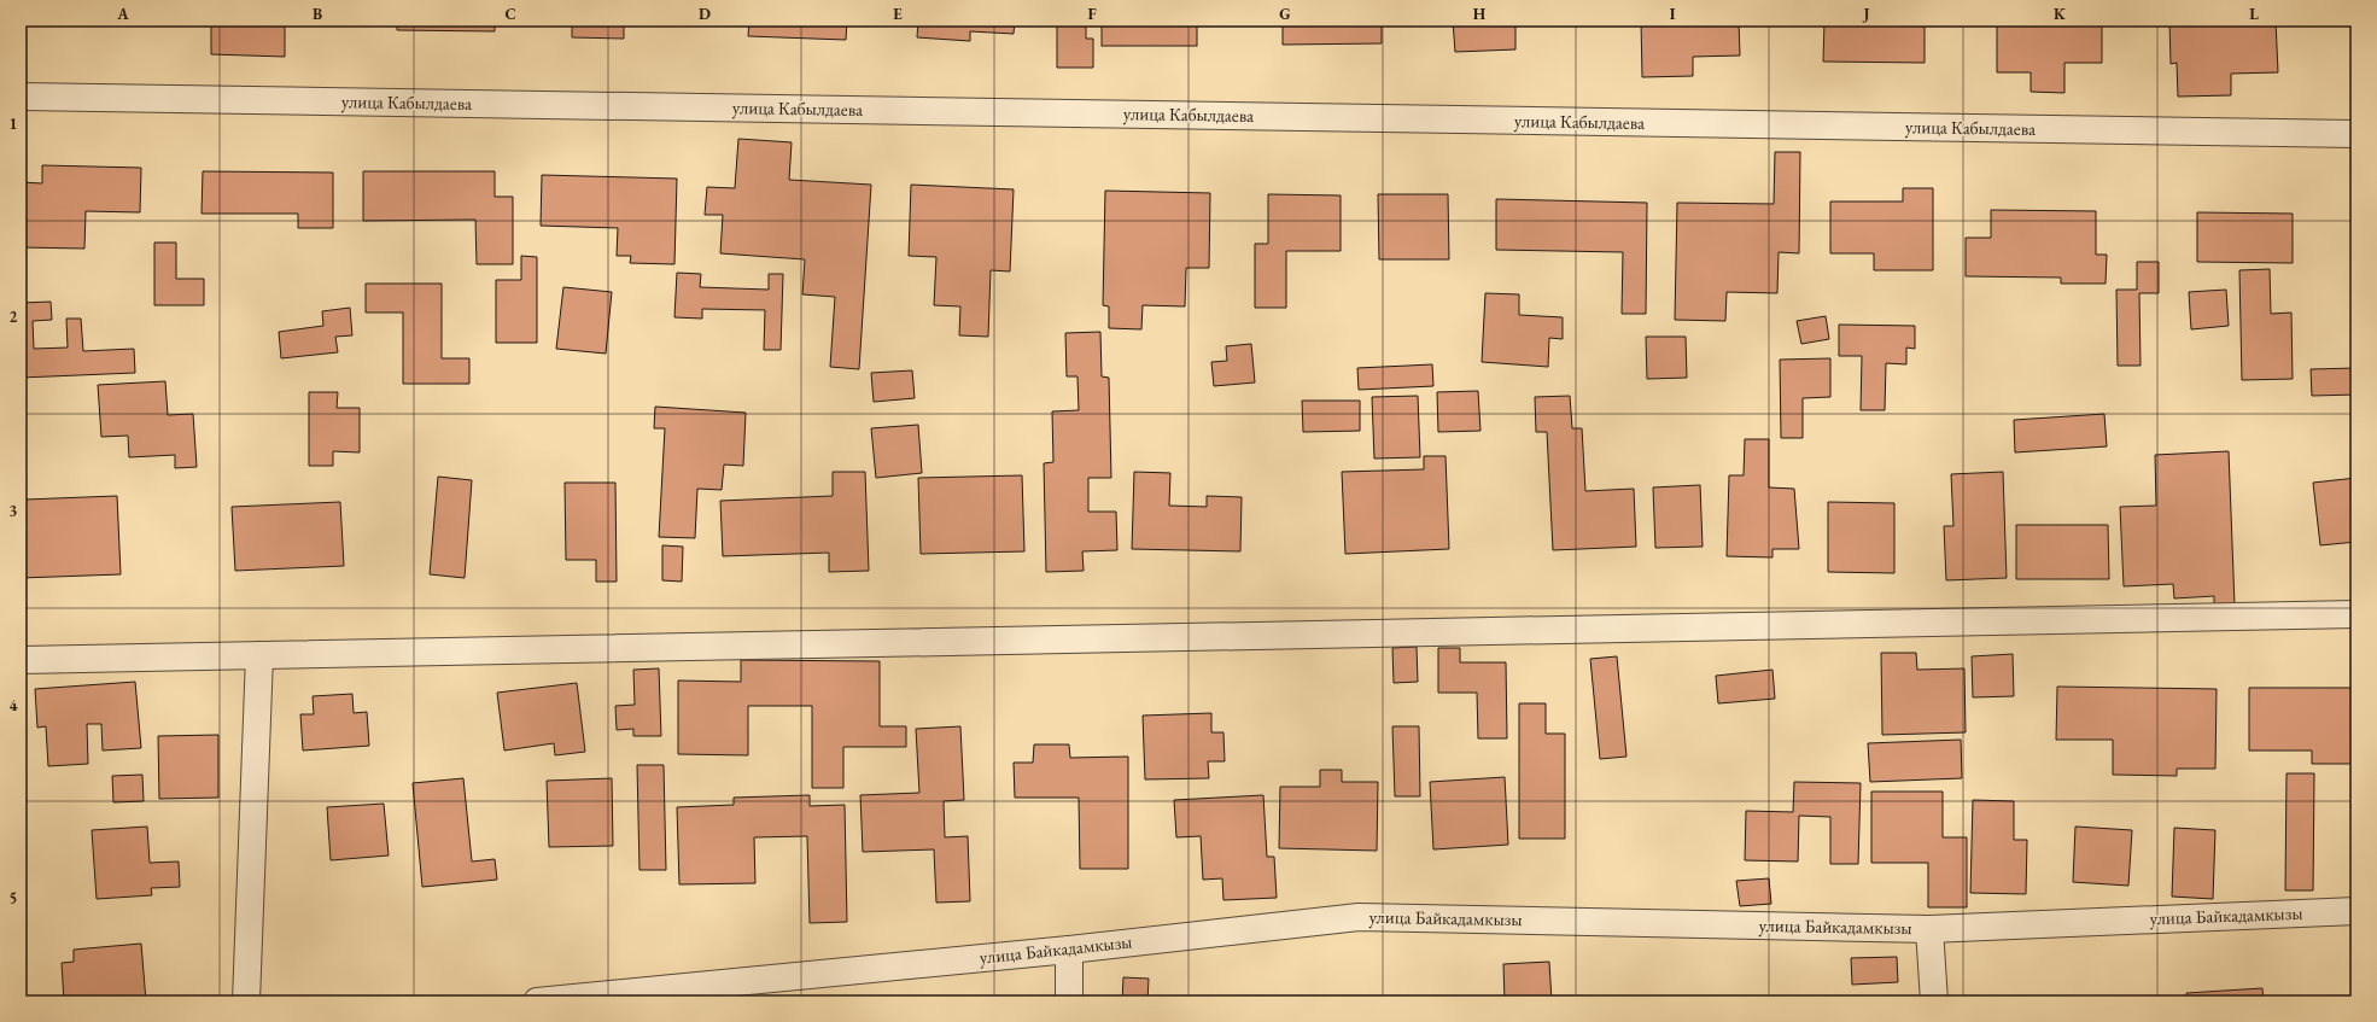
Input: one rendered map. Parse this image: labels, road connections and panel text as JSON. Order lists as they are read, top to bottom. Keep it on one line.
{"streets":{"street":["улица Кабылдаева","улица Байкадамкызы"]},"grid":{"columns":["A","B","C","D","E","F","G","H","I","J","K","L"],"rows":["1","2","3","4","5"]}}
